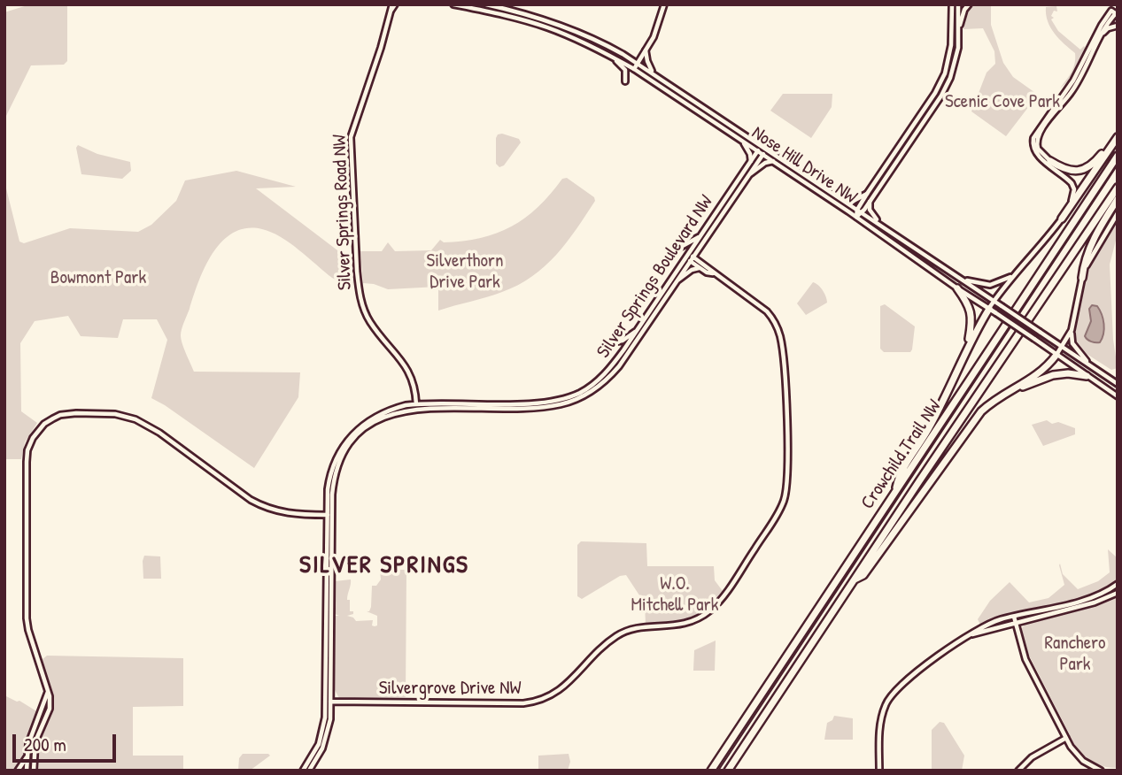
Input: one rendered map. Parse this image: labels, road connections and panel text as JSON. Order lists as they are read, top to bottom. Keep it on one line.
{"streets":{"highway":["Crowchild Trail NW"],"street":["Nose Hill Drive NW","Silver Springs Road NW","Silver Springs Boulevard NW","Silvergrove Drive NW"]},"crossings":[["Nose Hill Drive NW","Silver Springs Boulevard NW"],["Silver Springs Road NW","Silver Springs Boulevard NW"],["Silver Springs Boulevard NW","Silvergrove Drive NW"]],"districts":["SILVER SPRINGS"],"parks":["Scenic Cove Park","Silverthorn Drive Park","Bowmont Park","W.O. Mitchell Park","Ranchero Park"],"scale_bar":"200 m"}
